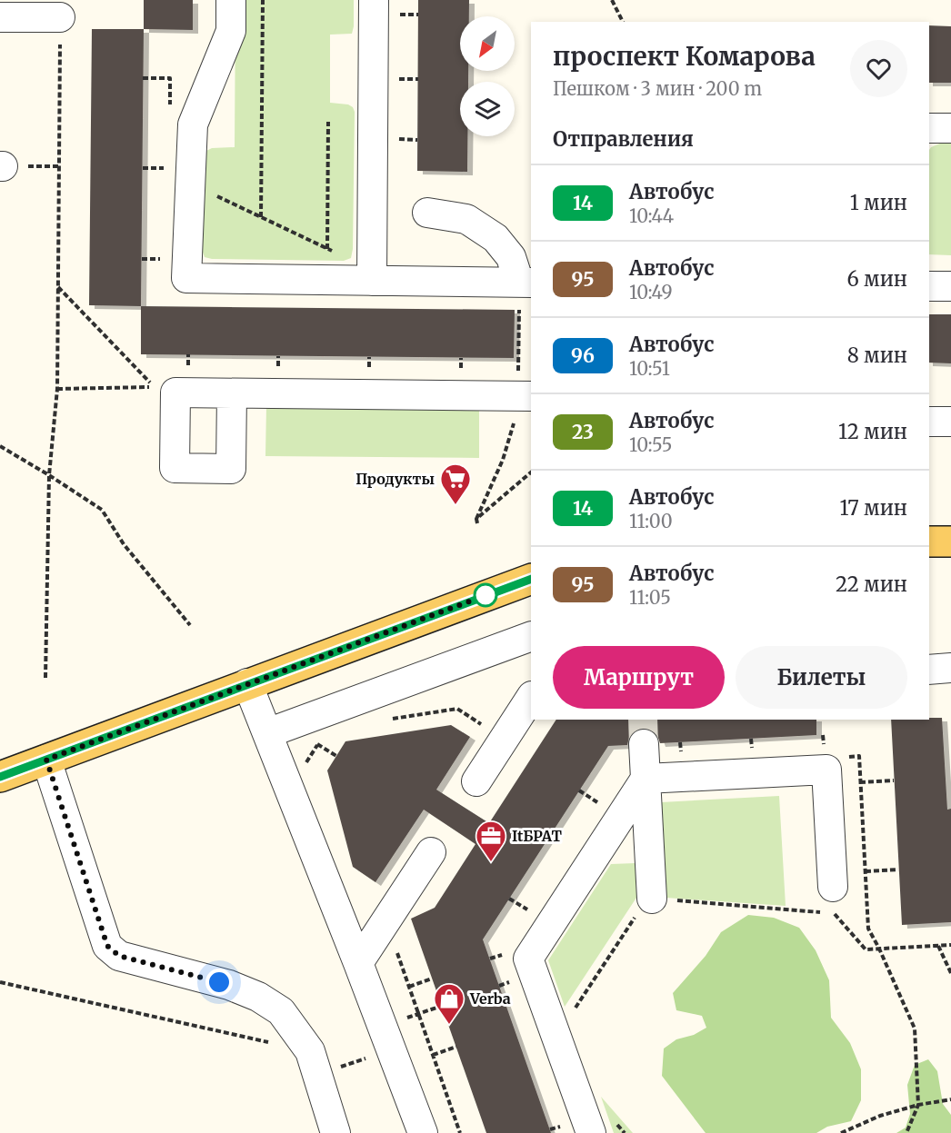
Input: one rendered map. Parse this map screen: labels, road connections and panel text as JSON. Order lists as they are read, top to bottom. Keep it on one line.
{"places":{"supermarket":["Продукты"],"office":["ItБРАТ"],"shop":["Verba"]},"lines":["bus line 14"],"north":"bottom left","page":{"heading":[["проспект Комарова","Пешком · 3 мин · 200 m"],"Отправления"],"list":[{"mark":"14","name":"Автобус","note":"10:44","value":"1 мин"},{"mark":"95","name":"Автобус","note":"10:49","value":"6 мин"},{"mark":"96","name":"Автобус","note":"10:51","value":"8 мин"},{"mark":"23","name":"Автобус","note":"10:55","value":"12 мин"},{"mark":"14","name":"Автобус","note":"11:00","value":"17 мин"},{"mark":"95","name":"Автобус","note":"11:05","value":"22 мин"}],"buttons":["Маршрут","Билеты"]}}
